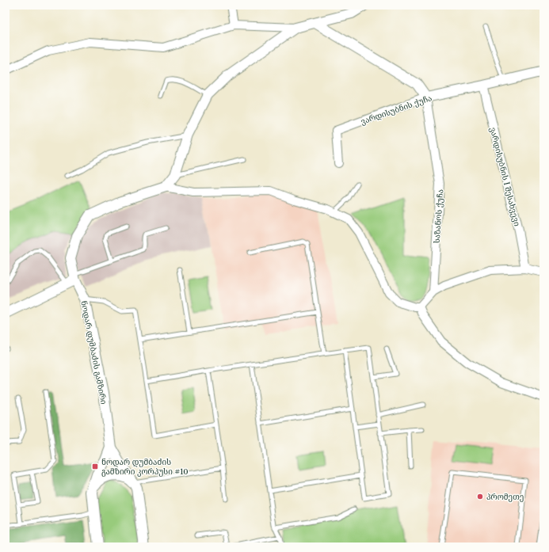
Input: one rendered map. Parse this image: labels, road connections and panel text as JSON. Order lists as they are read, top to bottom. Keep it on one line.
{"streets":{"street":["ვარდისუბნის ქუჩა","ვარდისუბნის I შესახვევი","საზანოს ქუჩა","ნოდარ დუმბაძის გამზირი"]},"crossings":[["ვარდისუბნის ქუჩა","ვარდისუბნის I შესახვევი"],["ვარდისუბნის ქუჩა","საზანოს ქუჩა"]],"places":{"transit":["ნოდარ დუმბაძის გამზირი კორპუსი #10"],"other":["პრომეთე"]}}
